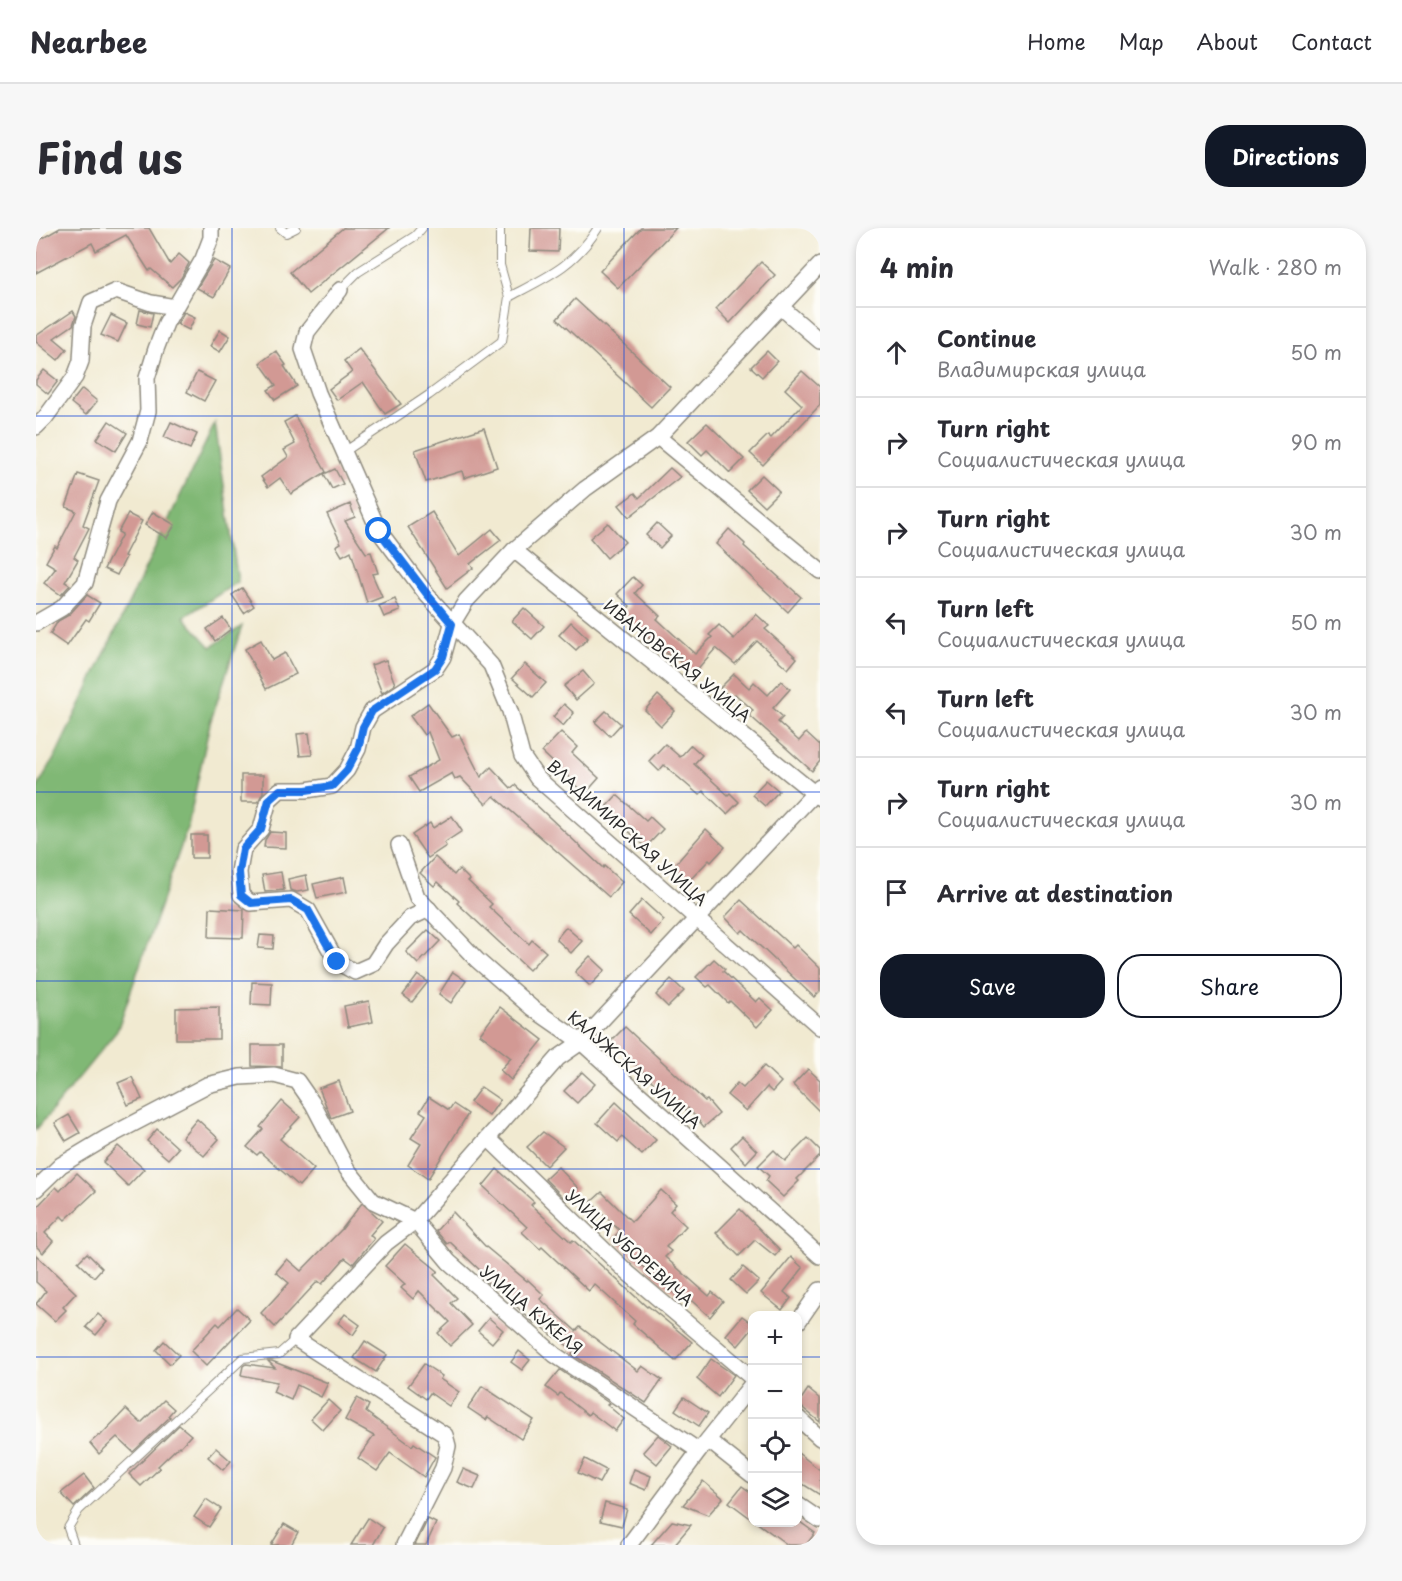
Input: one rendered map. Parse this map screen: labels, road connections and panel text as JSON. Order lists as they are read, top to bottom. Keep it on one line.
{"streets":{"street":["ИВАНОВСКАЯ УЛИЦА","ВЛАДИМИРСКАЯ УЛИЦА","КАЛУЖСКАЯ УЛИЦА","УЛИЦА УБОРЕВИЧА","УЛИЦА КУКЕЛЯ"]},"page":{"header":"Nearbee","nav":["Home","Map","About","Contact"],"title":"Find us","buttons":["Directions",["Save","Share"]],"heading":["4 min","Walk · 280 m"],"list":[["Continue","Владимирская улица","50 m"],["Turn right","Социалистическая улица","90 m"],["Turn right","Социалистическая улица","30 m"],["Turn left","Социалистическая улица","50 m"],["Turn left","Социалистическая улица","30 m"],["Turn right","Социалистическая улица","30 m"],"Arrive at destination"],"map_buttons":["+","−"]}}
